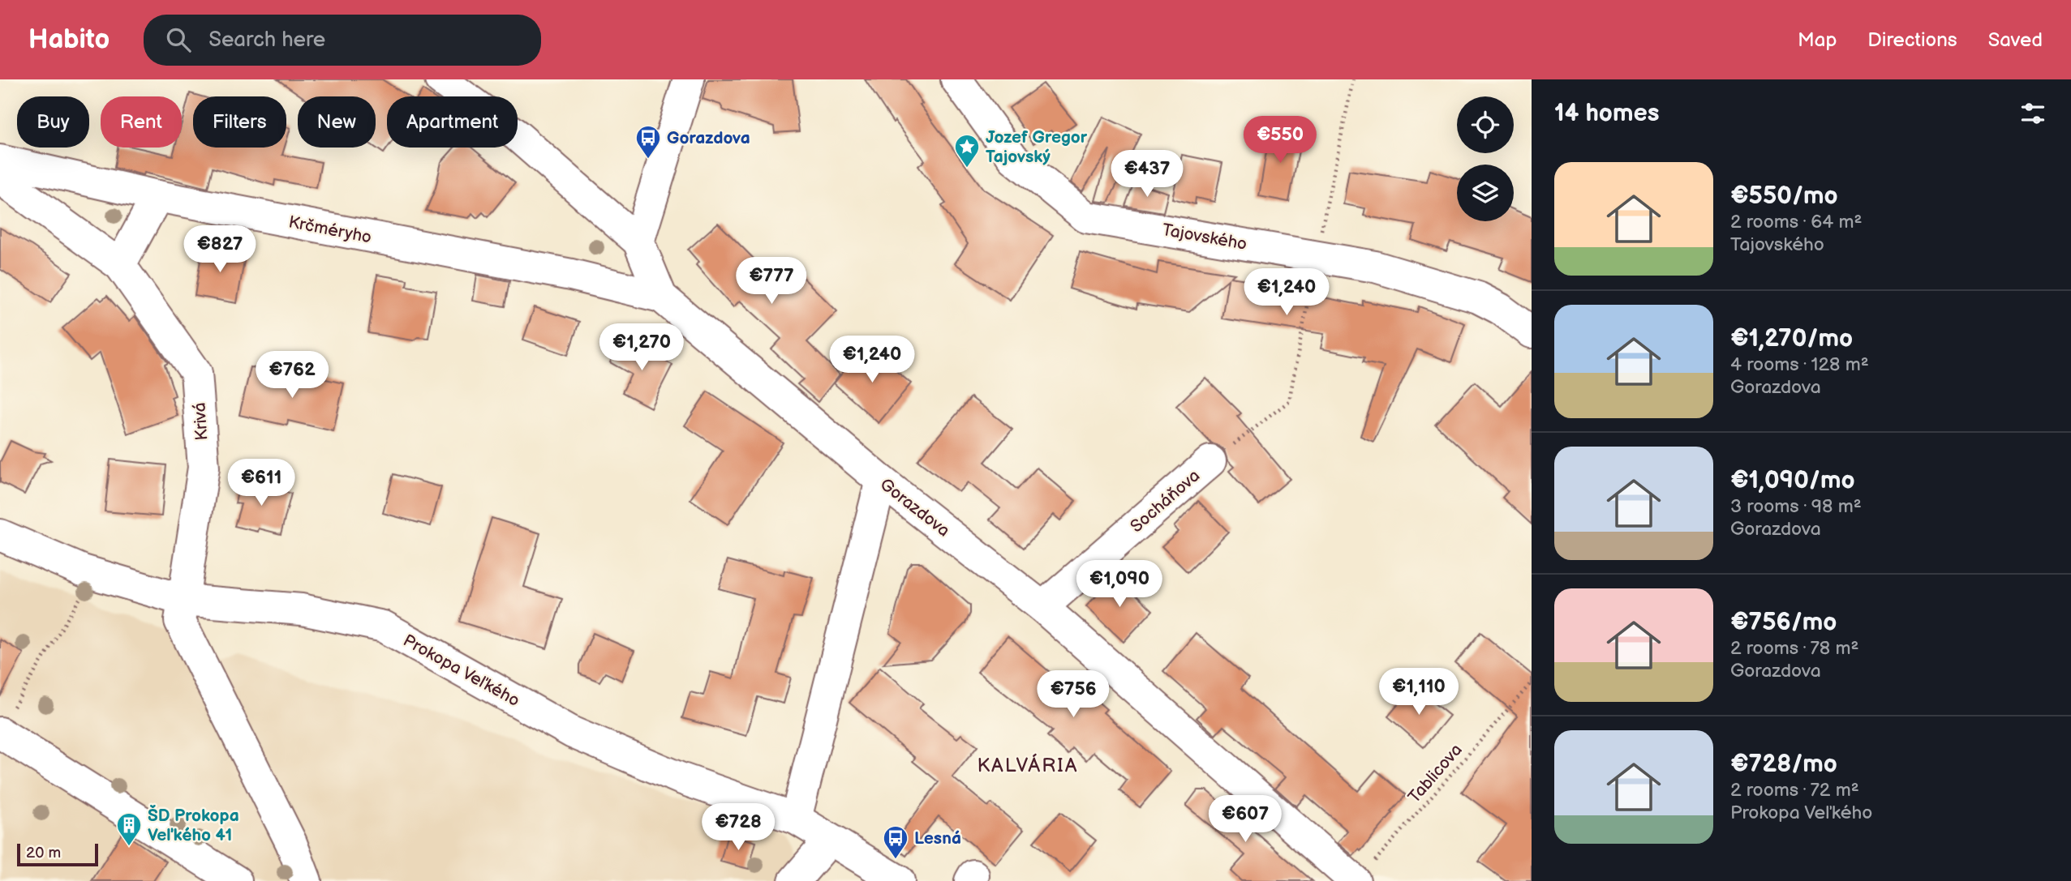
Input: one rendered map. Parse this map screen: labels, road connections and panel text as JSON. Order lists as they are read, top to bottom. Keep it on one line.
{"streets":{"street":["Krčméryho","Tajovského","Krivá","Socháňova","Gorazdova","Prokopa Veľkého"],"path":["Tablicova"]},"crossings":[["Krčméryho","Gorazdova"],["Krivá","Prokopa Veľkého"],["Socháňova","Gorazdova"],["Gorazdova","Tablicova"]],"districts":["KALVÁRIA"],"places":{"bus stop":["Gorazdova","Lesná"],"place":["Jozef Gregor Tajovský"],"building":["ŠD Prokopa Veľkého 41"]},"scale_bar":"20 m","page":{"header":"Habito","search":"Search here","nav":["Map","Directions","Saved"],"heading":"14 homes","chip":["Buy","Rent","Filters","New","Apartment"],"price":["€550","€437","€827","€777","€1,240","€1,270","€1,240","€762","€611","€1,090","€1,110","€756","€607","€728"],"list":[{"name":"€550/mo","note":"2 rooms · 64 m² · Tajovského"},{"name":"€1,270/mo","note":"4 rooms · 128 m² · Gorazdova"},{"name":"€1,090/mo","note":"3 rooms · 98 m² · Gorazdova"},{"name":"€756/mo","note":"2 rooms · 78 m² · Gorazdova"},{"name":"€728/mo","note":"2 rooms · 72 m² · Prokopa Veľkého"}],"scale":"20 m"}}
